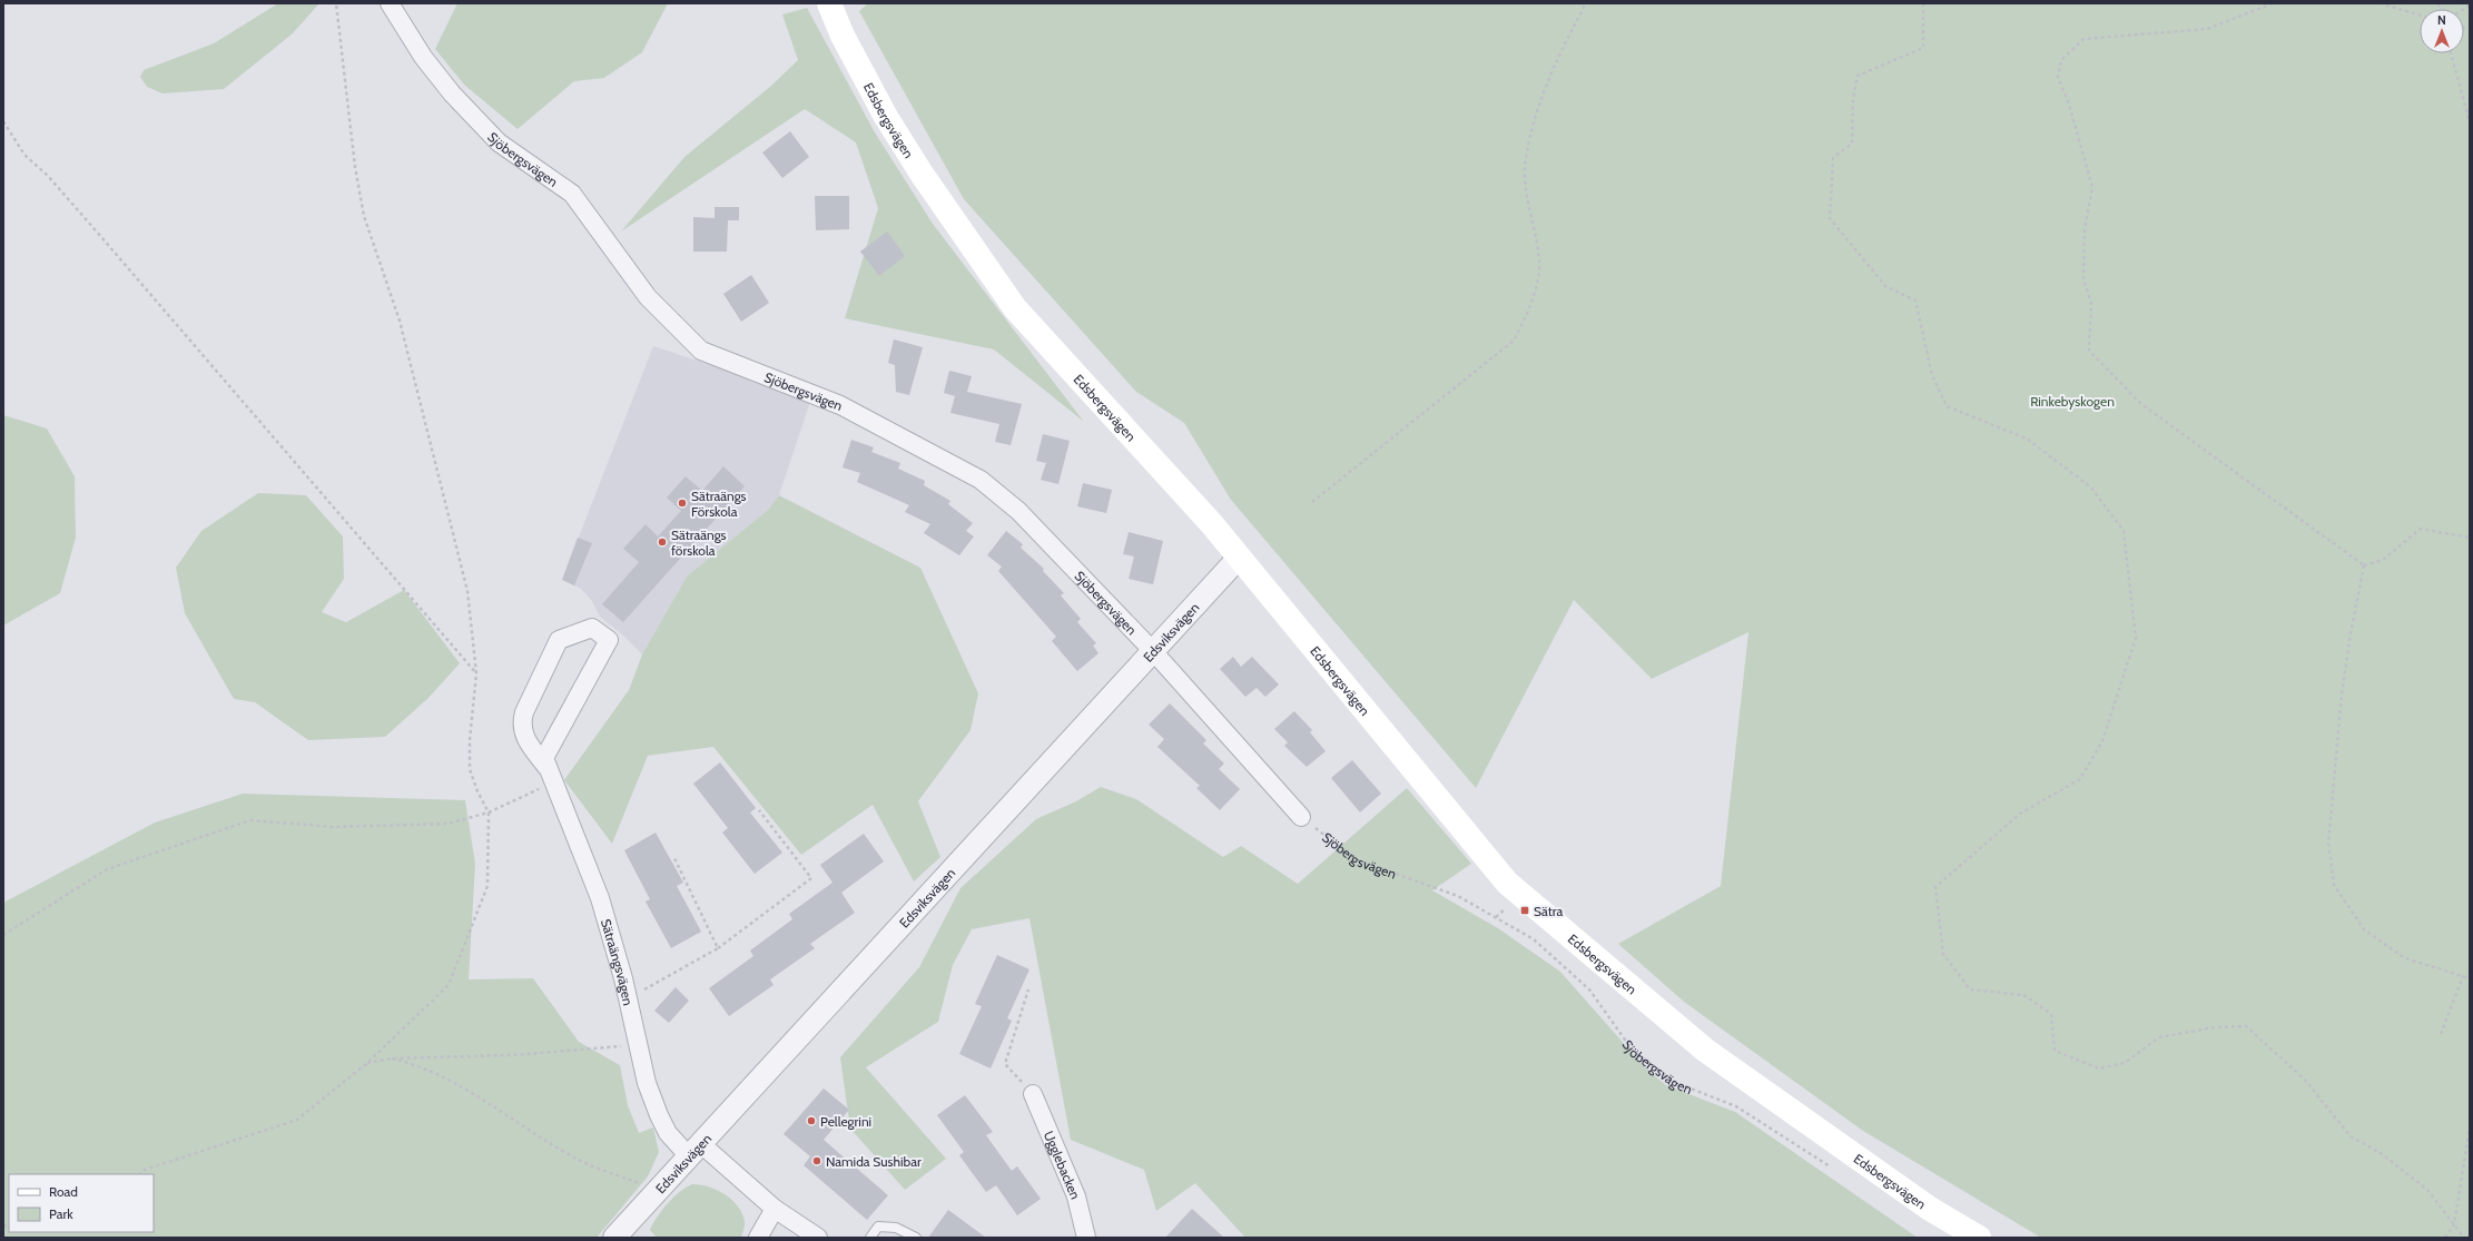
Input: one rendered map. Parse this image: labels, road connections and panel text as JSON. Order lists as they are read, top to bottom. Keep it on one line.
{"streets":{"main road":["Edsbergsvägen"],"street":["Sjöbergsvägen","Edsviksvägen","Sätraängsvägen","Ugglebacken"]},"crossings":[["Edsbergsvägen","Edsviksvägen"],["Sjöbergsvägen","Edsviksvägen"],["Edsviksvägen","Sätraängsvägen"]],"parks":["Rinkebyskogen"],"places":{"other":["Sätraängs Förskola","Sätraängs förskola","Pellegrini","Namida Sushibar"],"transit":["Sätra"]},"legend":["Road","Park"],"north":"top"}
